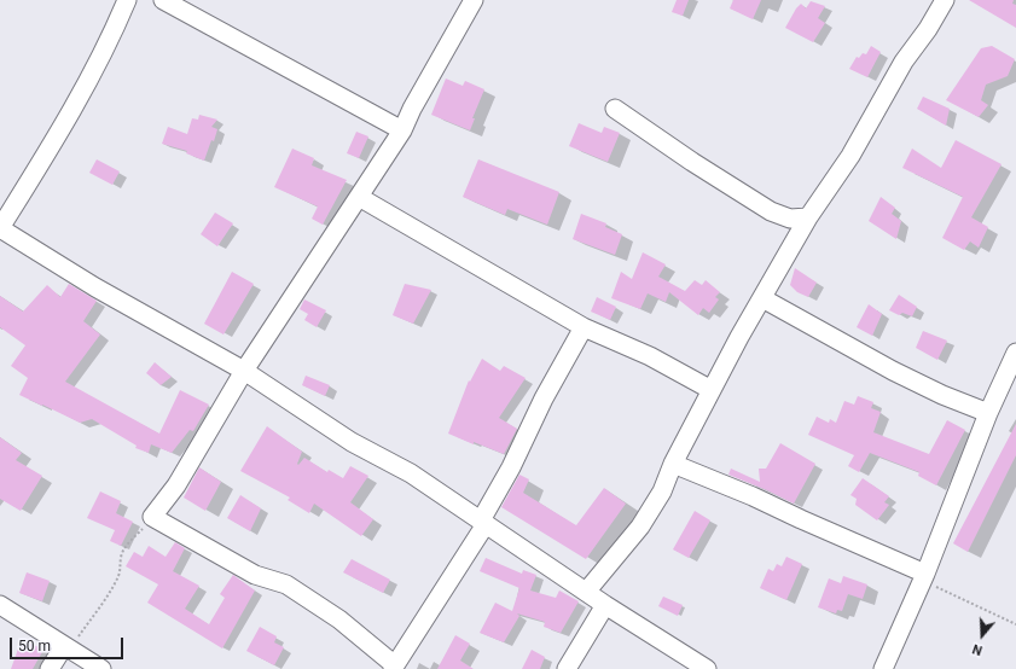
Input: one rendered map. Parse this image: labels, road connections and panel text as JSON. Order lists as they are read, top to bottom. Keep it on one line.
{"scale_bar":"50 m","north":"bottom"}
